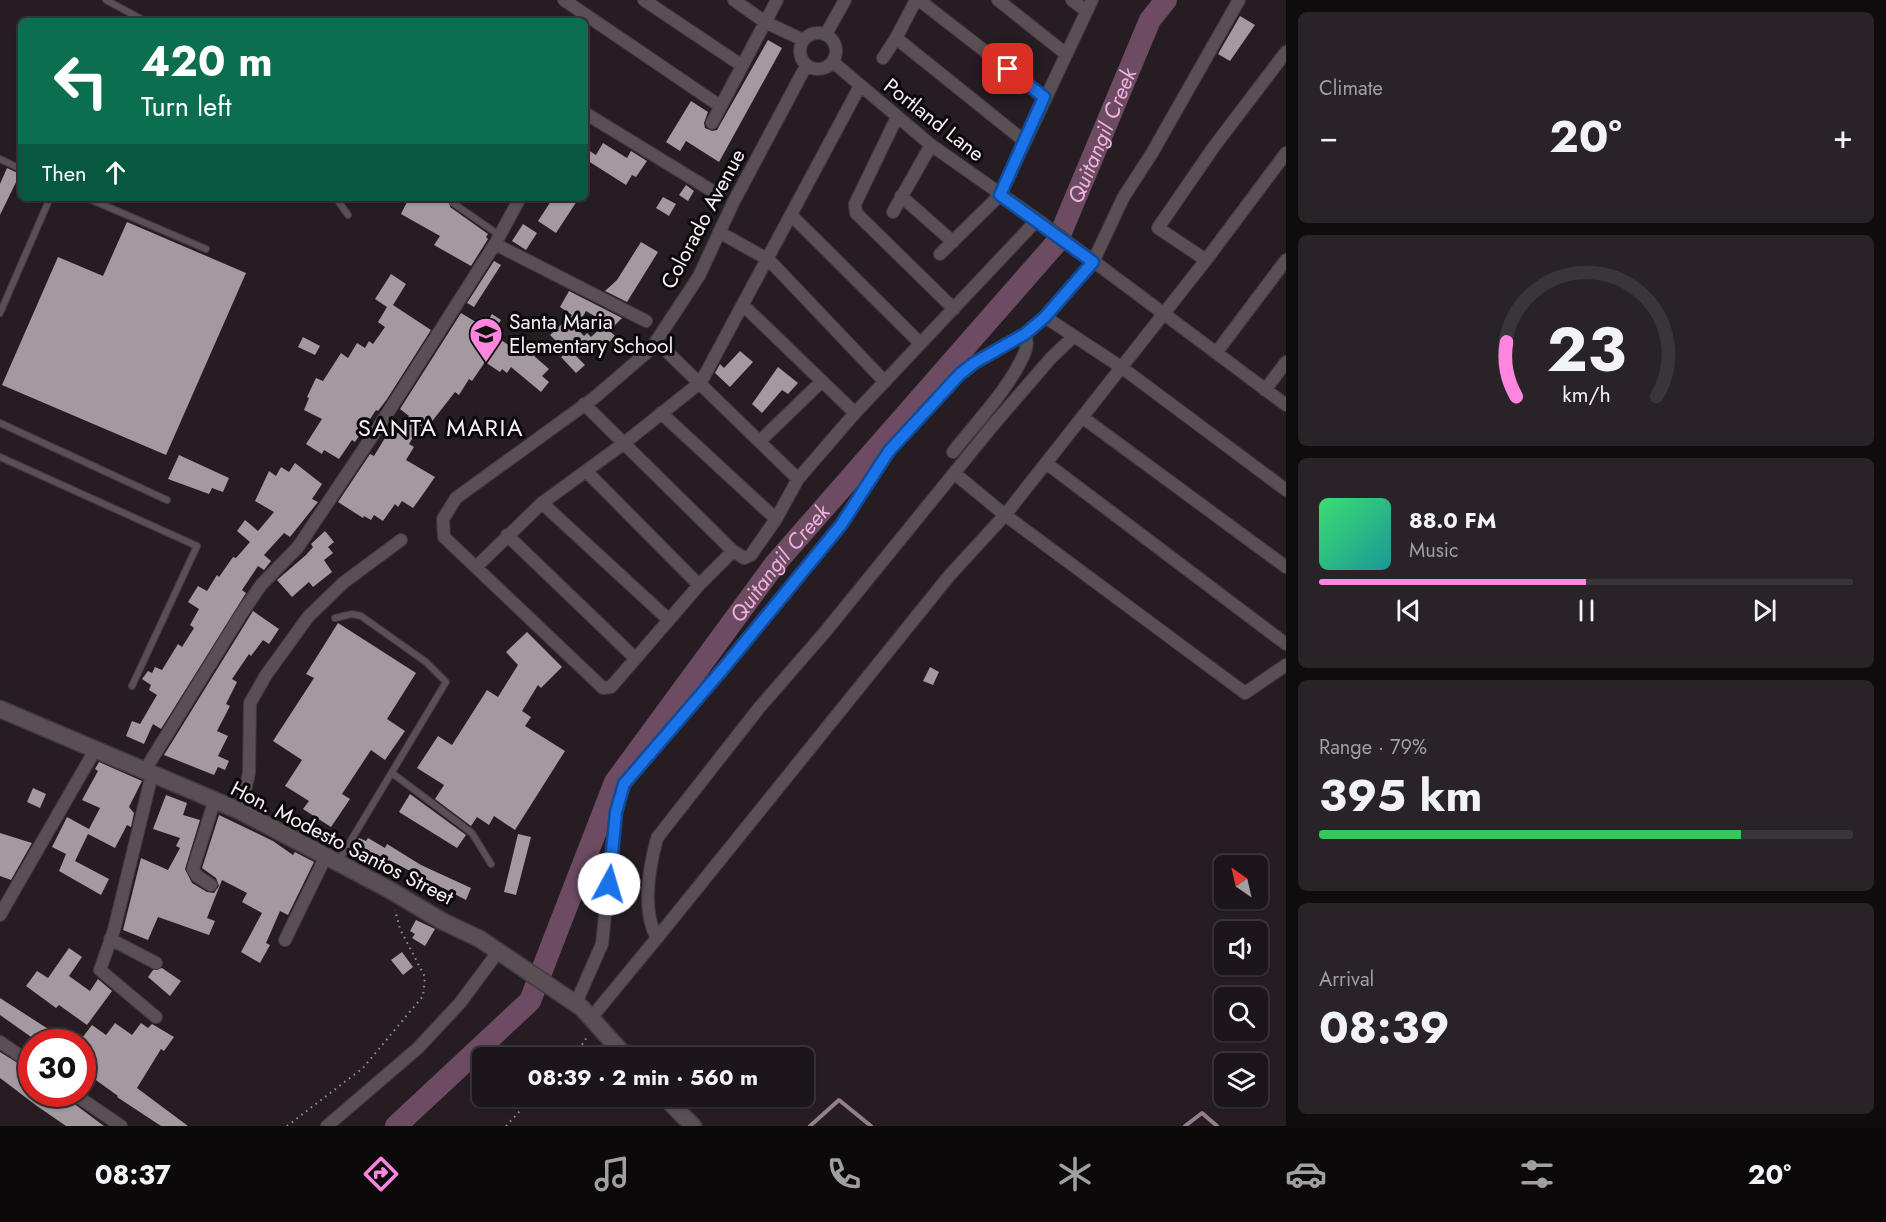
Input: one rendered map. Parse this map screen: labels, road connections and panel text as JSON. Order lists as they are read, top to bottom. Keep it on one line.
{"streets":{"street":["Portland Lane","Colorado Avenue","Hon. Modesto Santos Street"]},"crossings":[["Portland Lane","Colorado Avenue"]],"districts":["SANTA MARIA"],"water":["Quitangil Creek"],"places":{"school or university":["Santa Maria Elementary School"]},"north":"top left","page":{"tile":["Climate",["Range · 79%","395 km"],["Arrival","08:39"]],"turn":["420 m","Turn left"],"heat":["−","20°","+"],"then":"Then","song":["88.0 FM","Music"],"limit":"30","trip":"08:39 · 2 min · 560 m","tabs":["08:37","20°"],"gauge":["23","km/h"]}}
